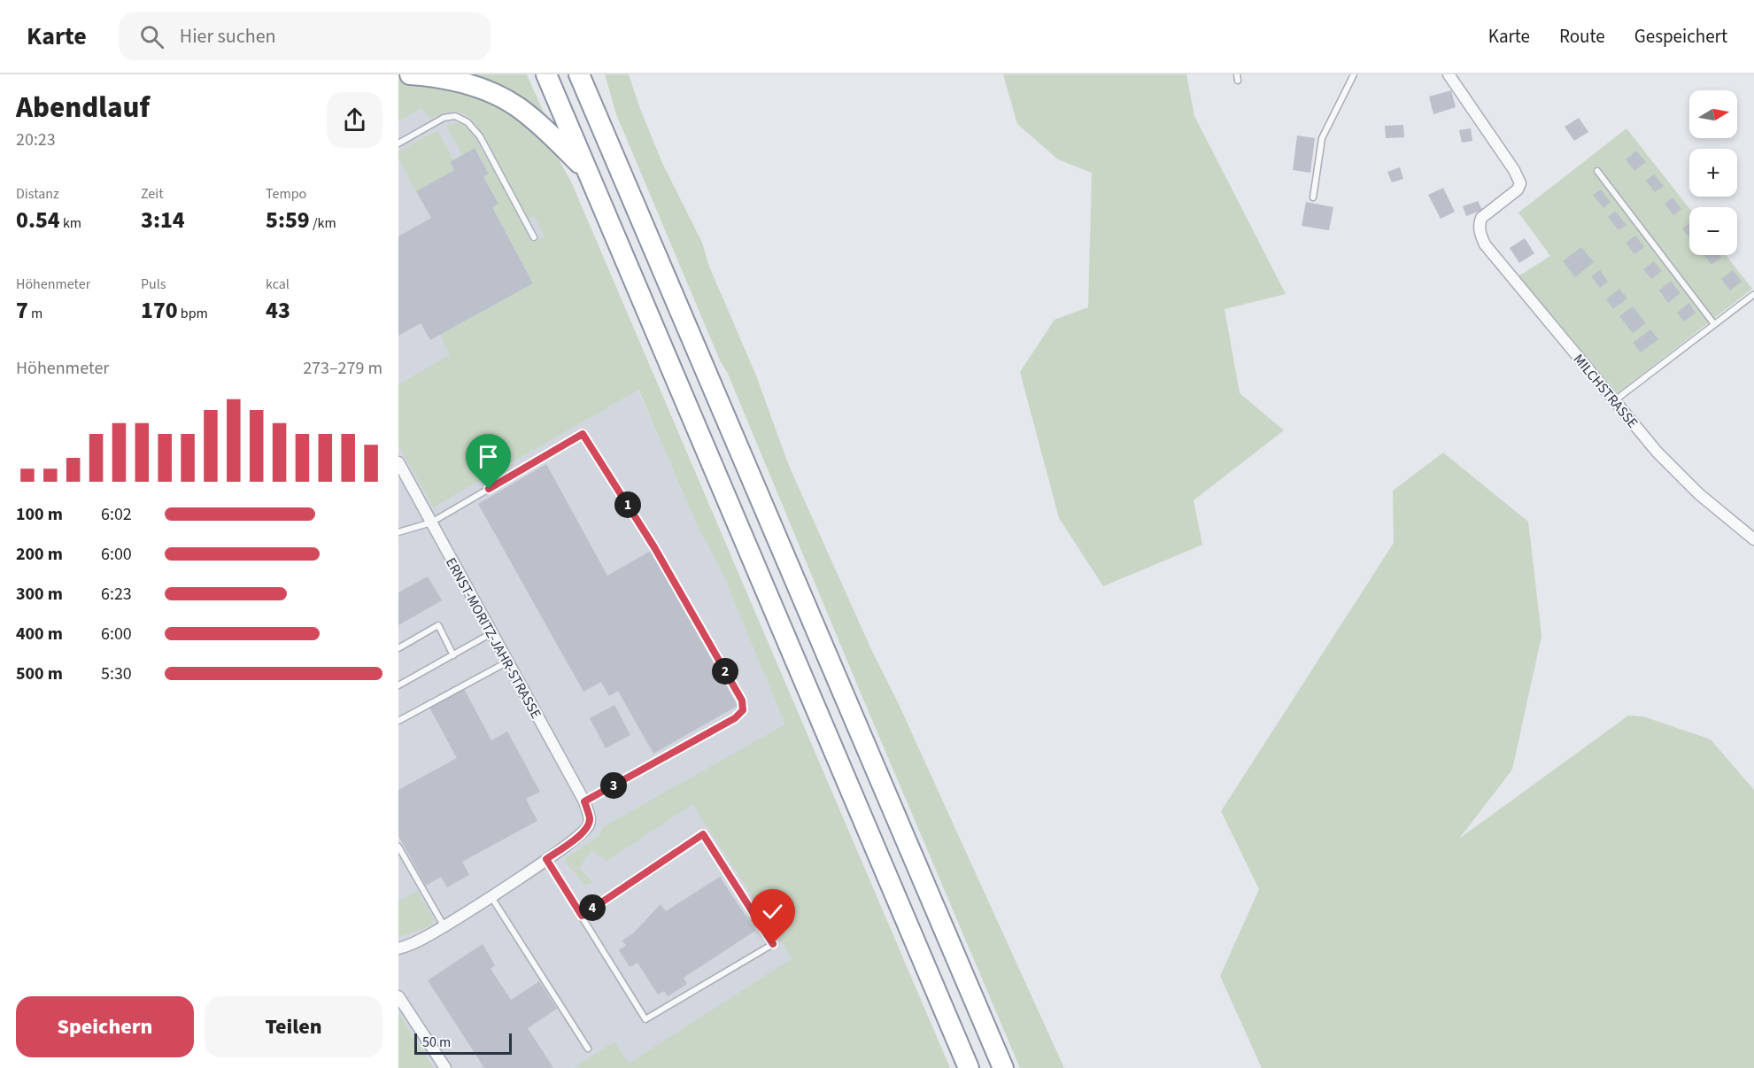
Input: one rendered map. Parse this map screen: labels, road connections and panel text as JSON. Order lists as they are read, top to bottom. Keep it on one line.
{"streets":{"street":["MILCHSTRASSE","ERNST-MORITZ-JAHR-STRASSE"]},"scale_bar":"50 m","north":"right","page":{"header":"Karte","search":"Hier suchen","nav":["Karte","Route","Gespeichert"],"heading":["Abendlauf","20:23"],"map_buttons":["+","−"],"stats":[["Distanz","0.54 km"],["Zeit","3:14"],["Tempo","5:59 /km"],["Höhenmeter","7 m"],["Puls","170 bpm"],["kcal","43"]],"chart":["Höhenmeter","273–279 m"],"pins":["1","2","3","4"],"list":[{"name":"100 m","note":"6:02"},{"name":"200 m","note":"6:00"},{"name":"300 m","note":"6:23"},{"name":"400 m","note":"6:00"},{"name":"500 m","note":"5:30"}],"buttons":["Speichern","Teilen"],"scale":"50 m"}}
